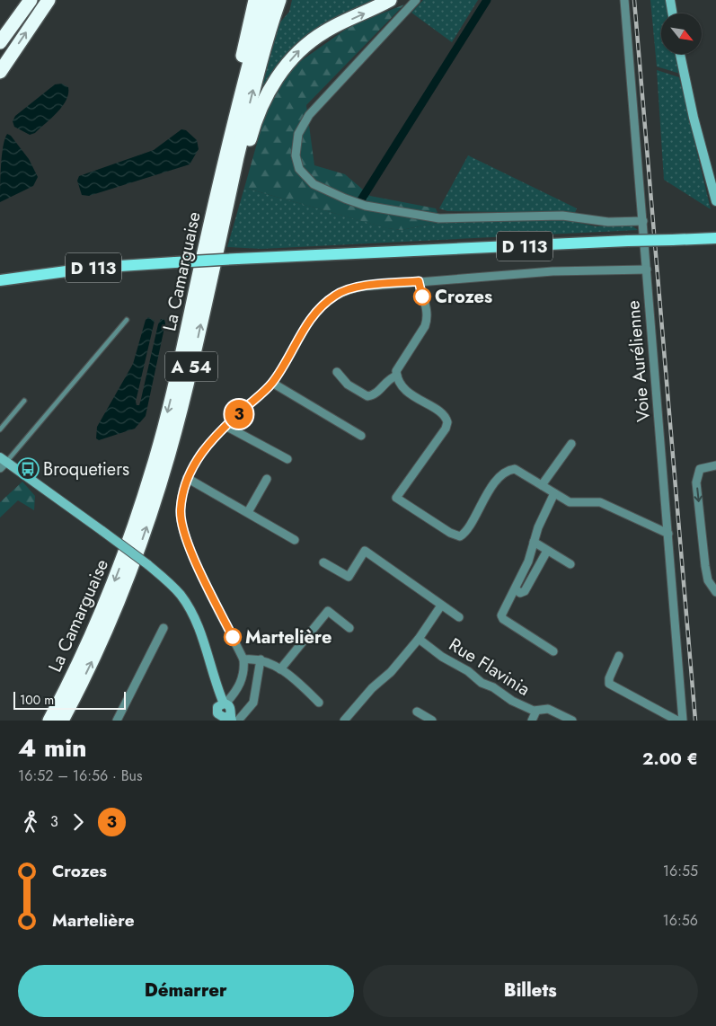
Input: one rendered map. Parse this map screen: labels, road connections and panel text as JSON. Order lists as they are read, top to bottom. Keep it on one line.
{"streets":{"highway":["La Camarguaise","A 54"],"main road":["D 113"],"street":["Voie Aurélienne","Rue Flavinia"]},"places":{"other":["Crozes","Martelière"],"bus stop":["Broquetiers"]},"lines":["bus line 3"],"scale_bar":"100 m","north":"bottom right","page":{"on_map":"3","scale":"100 m","heading":["4 min","16:52 – 16:56 · Bus","2.00 €"],"legs":["3","3"],"list":[{"name":"Crozes","value":"16:55"},{"name":"Martelière","value":"16:56"}],"buttons":["Démarrer","Billets"]}}
